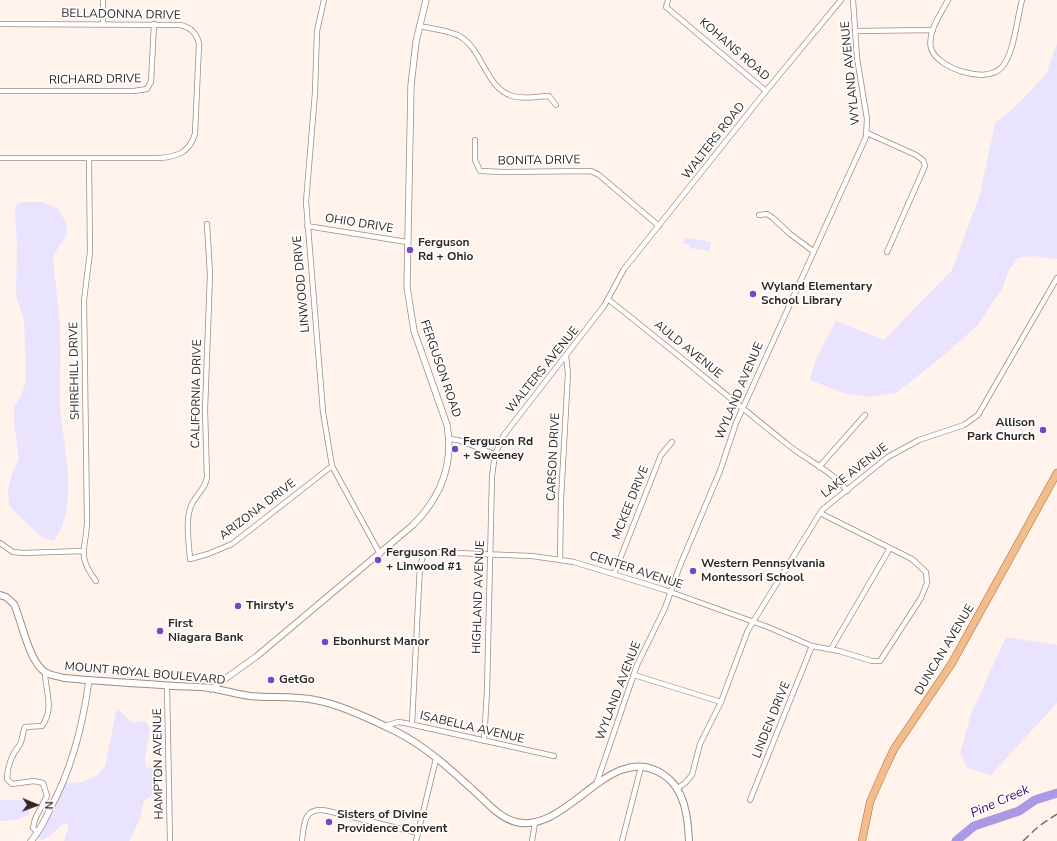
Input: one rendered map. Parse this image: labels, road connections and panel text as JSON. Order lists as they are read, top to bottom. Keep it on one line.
{"streets":{"main road":["DUNCAN AVENUE","MOUNT ROYAL BOULEVARD"],"street":["BELLADONNA DRIVE","KOHANS ROAD","WYLAND AVENUE","RICHARD DRIVE","WALTERS ROAD","BONITA DRIVE","OHIO DRIVE","LINWOOD DRIVE","AULD AVENUE","FERGUSON ROAD","WALTERS AVENUE","SHIREHILL DRIVE","CALIFORNIA DRIVE","CARSON DRIVE","LAKE AVENUE","MCKEE DRIVE","ARIZONA DRIVE","CENTER AVENUE","HIGHLAND AVENUE","LINDEN DRIVE","ISABELLA AVENUE","HAMPTON AVENUE"]},"crossings":[["BELLADONNA DRIVE","RICHARD DRIVE"],["BELLADONNA DRIVE","SHIREHILL DRIVE"],["KOHANS ROAD","WALTERS ROAD"],["WYLAND AVENUE","AULD AVENUE"],["WYLAND AVENUE","CENTER AVENUE"],["WYLAND AVENUE","MOUNT ROYAL BOULEVARD"],["WALTERS ROAD","BONITA DRIVE"],["WALTERS ROAD","AULD AVENUE"],["WALTERS ROAD","WALTERS AVENUE"],["OHIO DRIVE","LINWOOD DRIVE"],["OHIO DRIVE","FERGUSON ROAD"],["LINWOOD DRIVE","FERGUSON ROAD"],["LINWOOD DRIVE","ARIZONA DRIVE"],["AULD AVENUE","WALTERS AVENUE"],["AULD AVENUE","LAKE AVENUE"],["FERGUSON ROAD","MOUNT ROYAL BOULEVARD"],["WALTERS AVENUE","CARSON DRIVE"],["WALTERS AVENUE","HIGHLAND AVENUE"],["CALIFORNIA DRIVE","ARIZONA DRIVE"],["CARSON DRIVE","CENTER AVENUE"],["LAKE AVENUE","CENTER AVENUE"],["LAKE AVENUE","MOUNT ROYAL BOULEVARD"],["MCKEE DRIVE","CENTER AVENUE"],["CENTER AVENUE","HIGHLAND AVENUE"],["CENTER AVENUE","LINDEN DRIVE"],["CENTER AVENUE","ISABELLA AVENUE"],["HIGHLAND AVENUE","ISABELLA AVENUE"],["MOUNT ROYAL BOULEVARD","ISABELLA AVENUE"],["MOUNT ROYAL BOULEVARD","HAMPTON AVENUE"]],"water":["Pine Creek"],"places":["Ferguson Rd + Ohio","Wyland Elementary School Library","Allison Park Church","Ferguson Rd + Sweeney","Ferguson Rd + Linwood #1","Western Pennsylvania Montessori School","Thirsty's","First Niagara Bank","Ebonhurst Manor","GetGo","Sisters of Divine Providence Convent"],"north":"right"}
